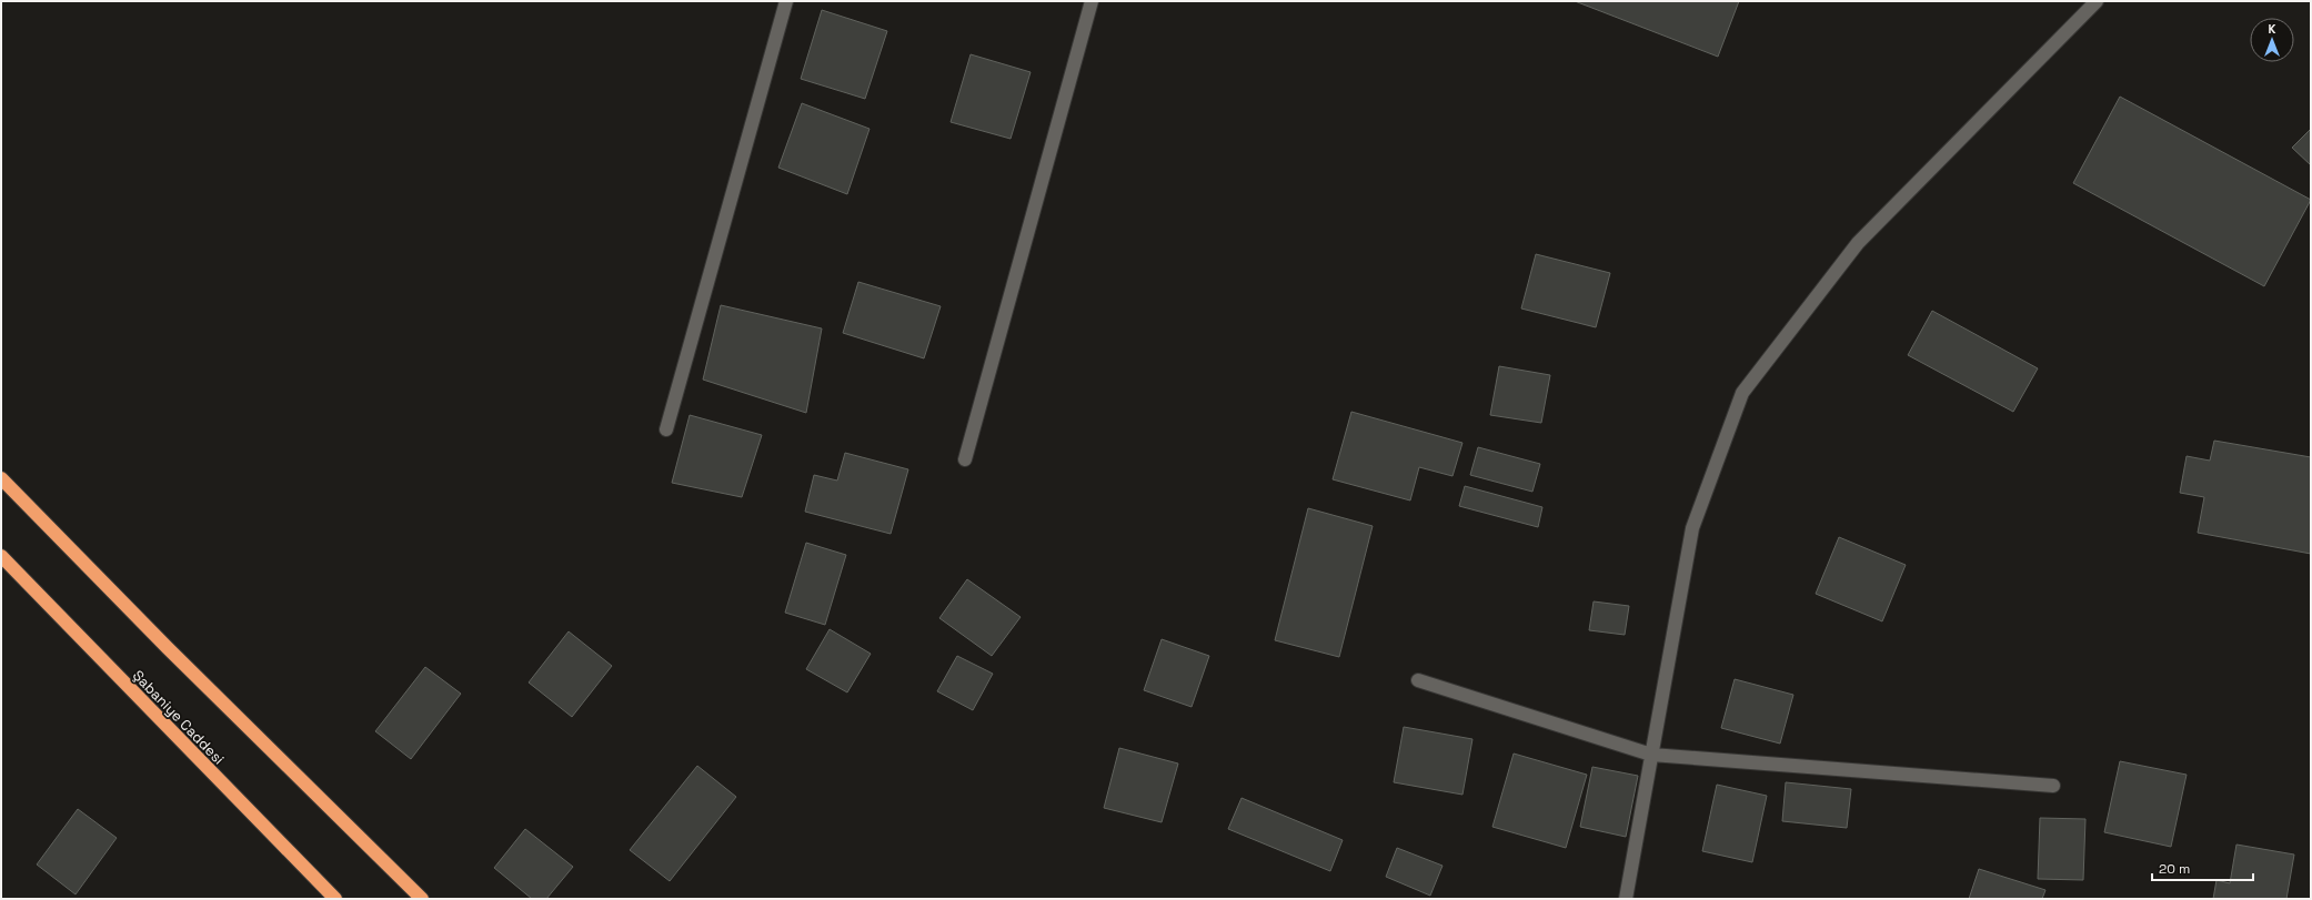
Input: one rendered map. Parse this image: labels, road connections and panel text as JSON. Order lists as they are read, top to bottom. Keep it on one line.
{"streets":{"highway":["Şabaniye Caddesi"]},"scale_bar":"20 m","north":"top"}
